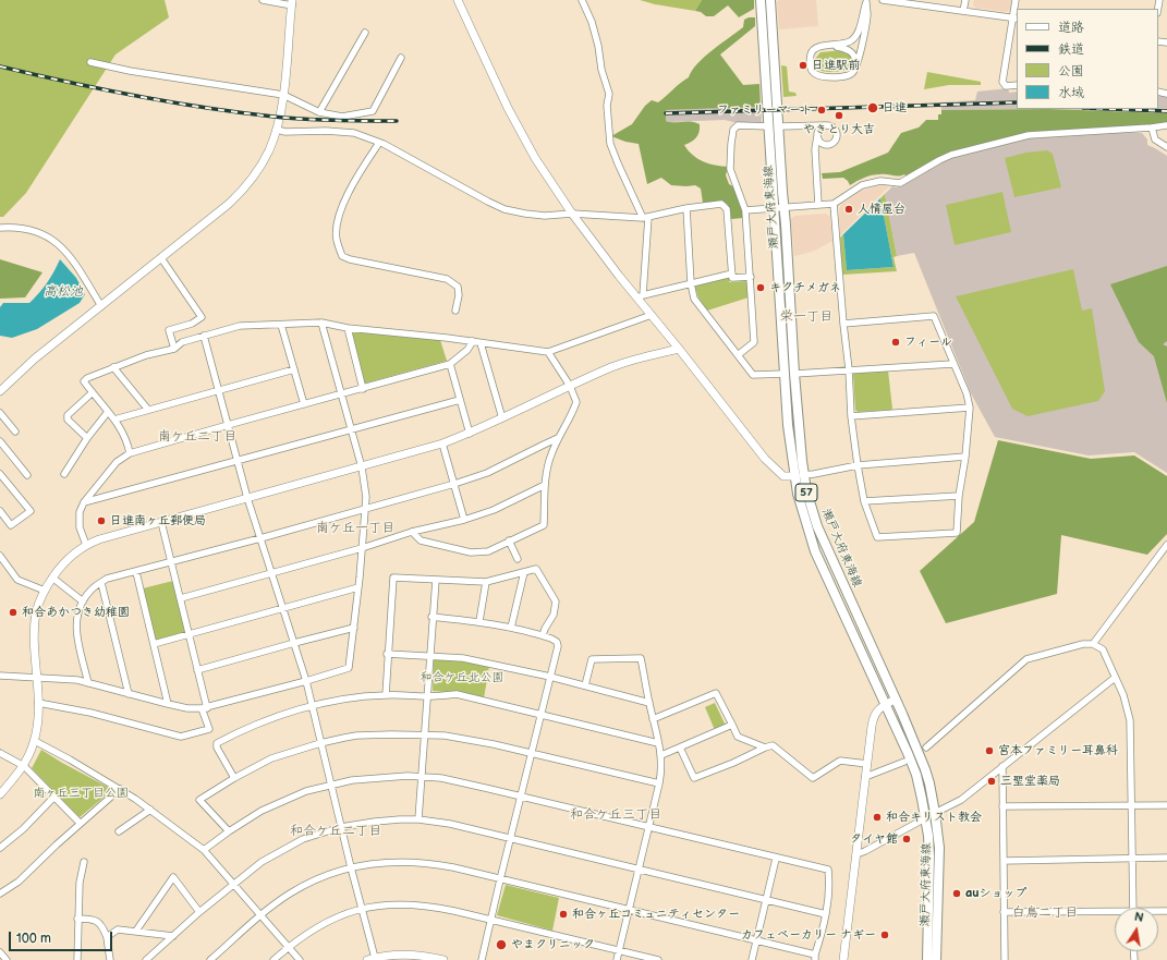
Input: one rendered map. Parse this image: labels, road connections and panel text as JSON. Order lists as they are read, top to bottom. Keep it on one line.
{"streets":{"main road":["瀬戸大府東海線","57"]},"districts":["栄一丁目","南ケ丘二丁目","南ケ丘一丁目","和合ケ丘三丁目","和合ケ丘二丁目","白鳥二丁目"],"water":["高松池"],"parks":["和合ケ丘北公園","南ヶ丘三丁目公園"],"places":["日進駅前","日進","ファミリーマート","やきとり大吉","人情屋台","キクチメガネ","フィール","日進南ヶ丘郵便局","和合あかつき幼稚園","宮本ファミリー耳鼻科","三聖堂薬局","和合キリスト教会","タイヤ館","auショップ","和合ヶ丘コミュニティセンター","カフェベーカリー ナギー","やまクリニック"],"legend":["道路","鉄道","公園","水域"],"scale_bar":"100 m","north":"top"}
